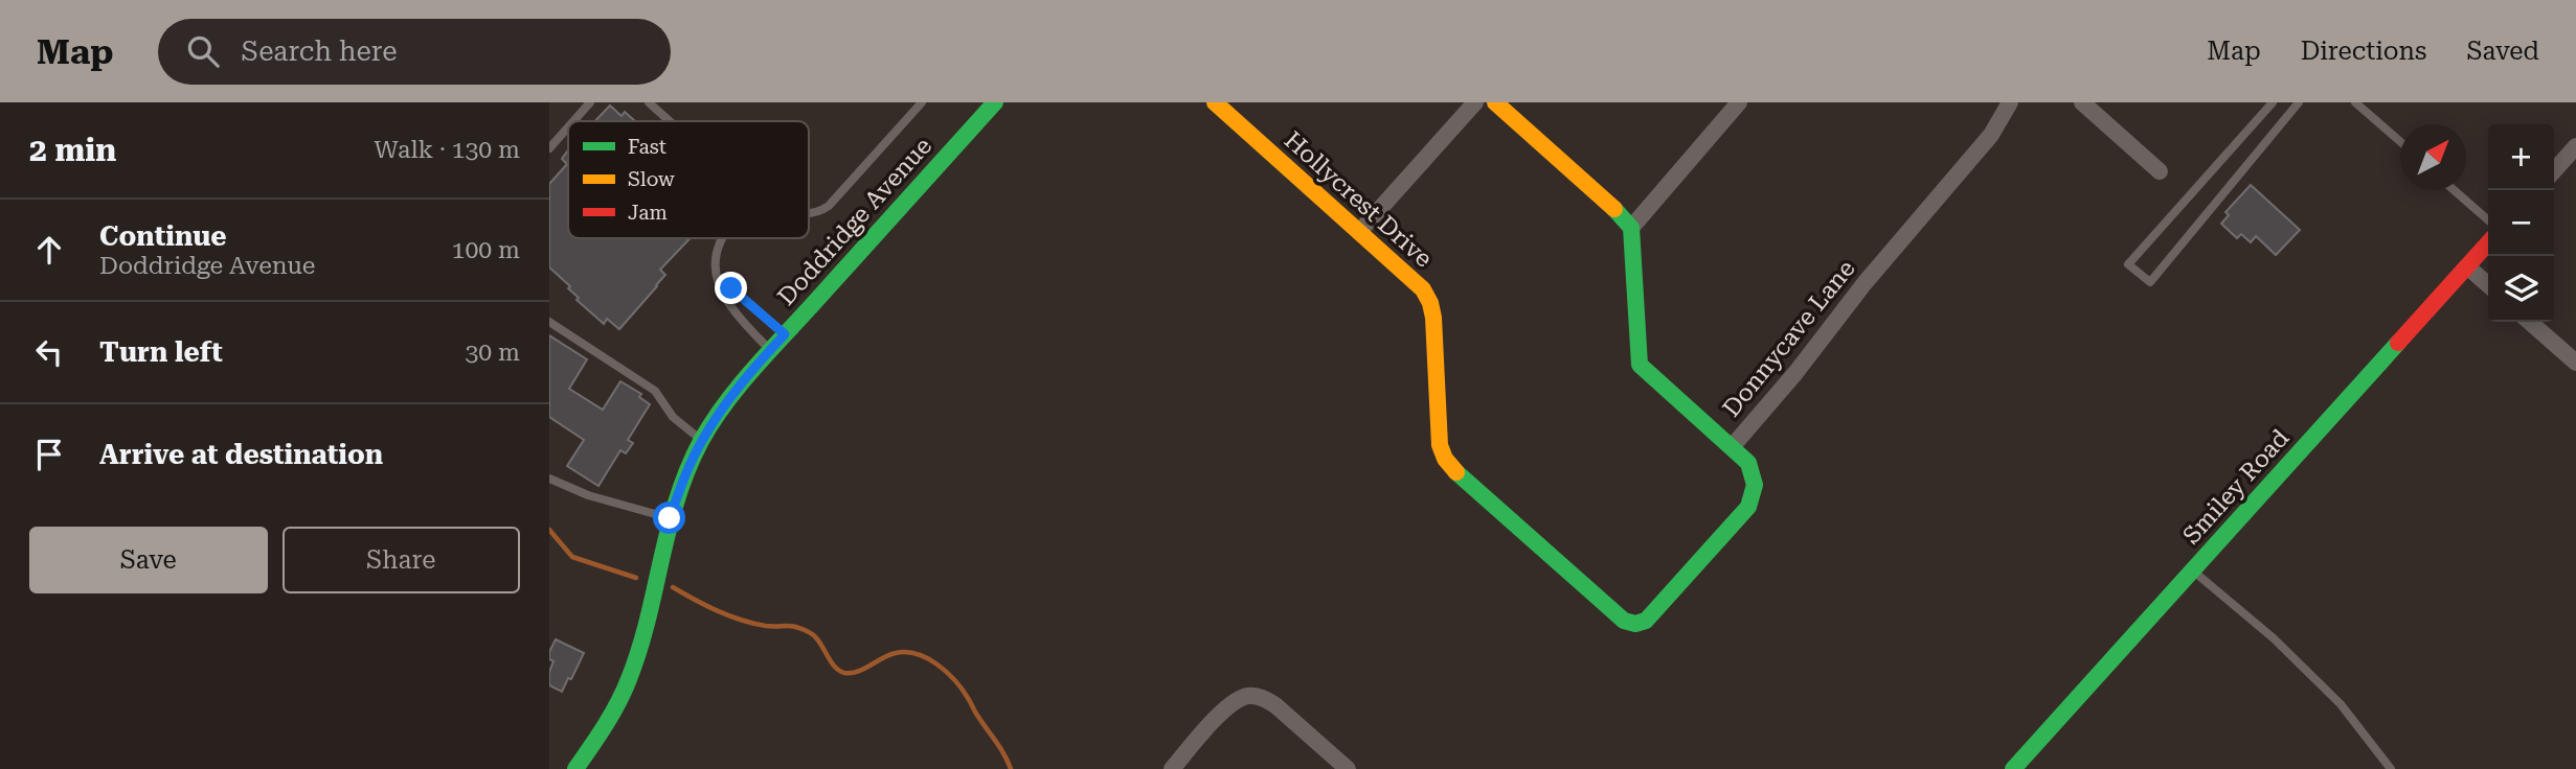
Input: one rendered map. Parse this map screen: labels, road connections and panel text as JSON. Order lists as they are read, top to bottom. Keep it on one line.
{"streets":{"street":["Hollycrest Drive","Doddridge Avenue","Donnycave Lane","Smiley Road"]},"crossings":[["Hollycrest Drive","Donnycave Lane"]],"legend":["Fast","Slow","Jam"],"north":"top right","page":{"header":"Map","search":"Search here","nav":["Map","Directions","Saved"],"heading":["2 min","Walk · 130 m"],"map_buttons":["+","−"],"list":[["Continue","Doddridge Avenue","100 m"],["Turn left","30 m"],"Arrive at destination"],"buttons":["Save","Share"]}}
